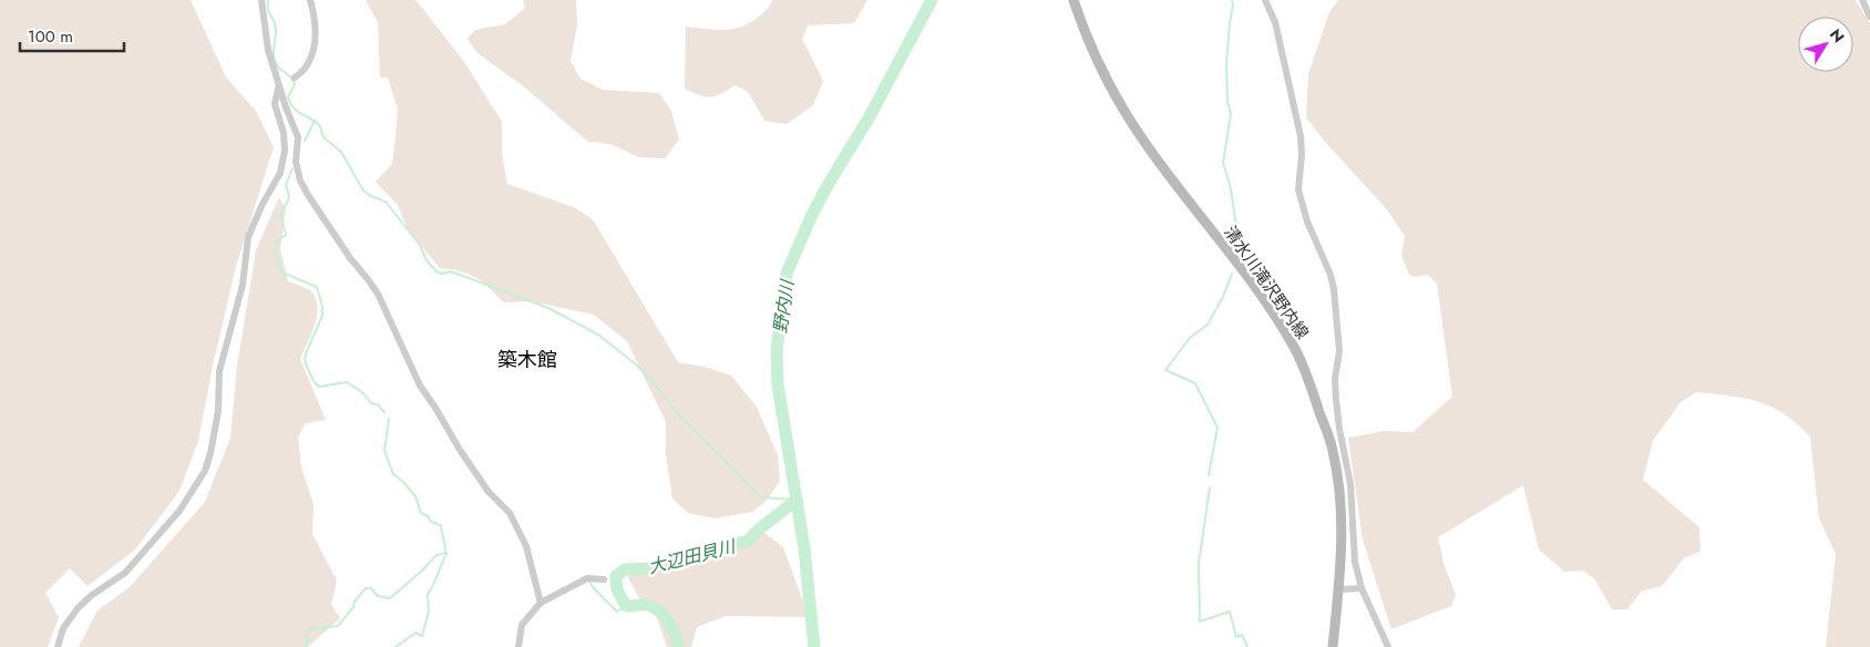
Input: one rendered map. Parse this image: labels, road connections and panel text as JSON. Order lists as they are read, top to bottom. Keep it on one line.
{"streets":{"main road":["清水川滝沢野内線"]},"districts":["築木館"],"water":["野内川","大辺田貝川"],"scale_bar":"100 m","north":"top right"}
